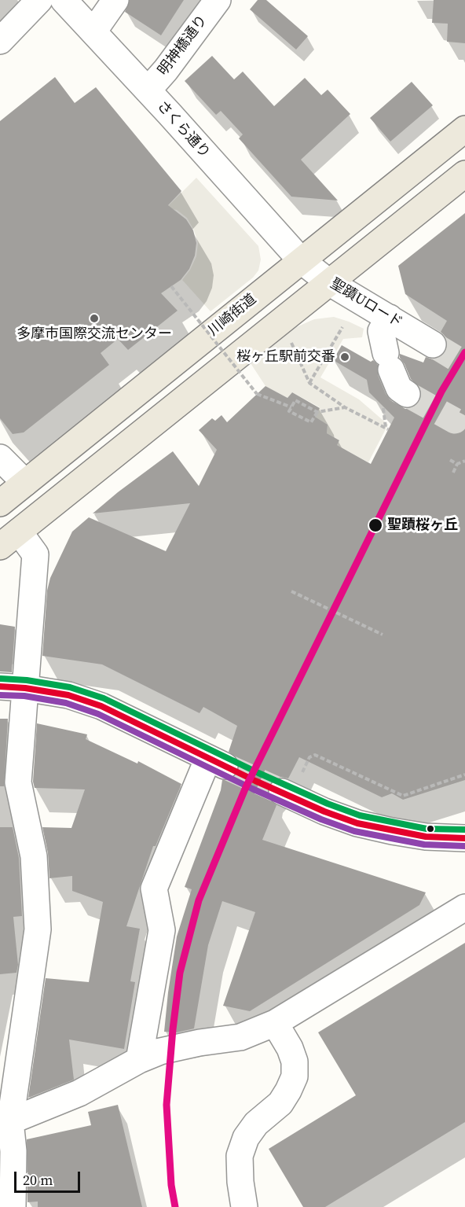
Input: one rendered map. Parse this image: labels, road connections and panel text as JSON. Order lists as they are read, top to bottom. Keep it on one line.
{"streets":{"main road":["川崎街道"],"street":["明神橋通り","さくら通り","聖蹟Uロード"]},"crossings":[["明神橋通り","さくら通り"],["さくら通り","聖蹟Uロード"],["さくら通り","川崎街道"],["聖蹟Uロード","川崎街道"]],"places":["多摩市国際交流センター","桜ヶ丘駅前交番","聖蹟桜ヶ丘"],"scale_bar":"20 m"}
